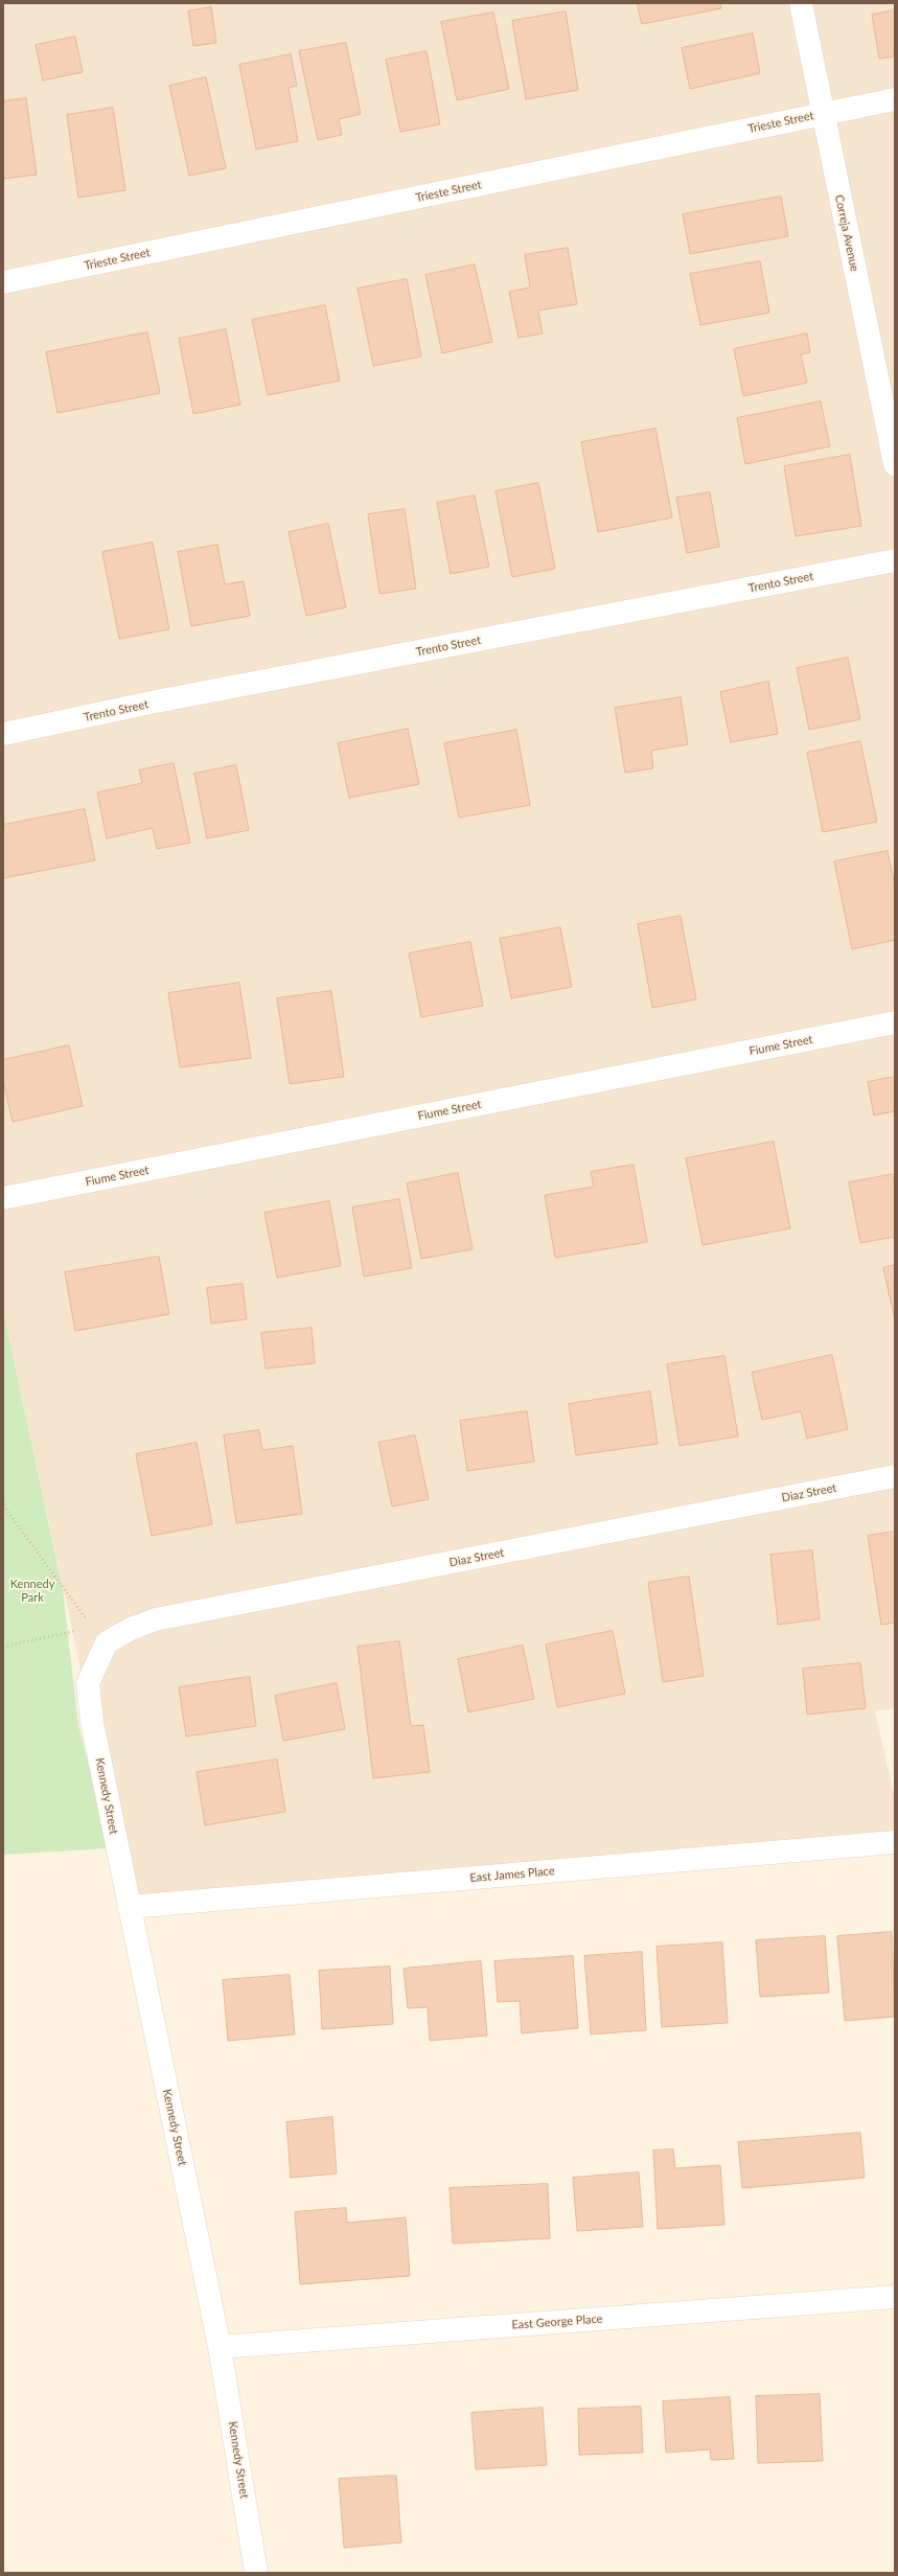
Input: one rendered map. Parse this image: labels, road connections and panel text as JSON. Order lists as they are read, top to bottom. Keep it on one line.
{"streets":{"street":["Trieste Street","Correja Avenue","Trento Street","Fiume Street","Diaz Street","Kennedy Street","East James Place","East George Place"]},"crossings":[["Trieste Street","Correja Avenue"],["Diaz Street","Kennedy Street"],["Kennedy Street","East James Place"],["Kennedy Street","East George Place"]],"parks":["Kennedy Park"]}
